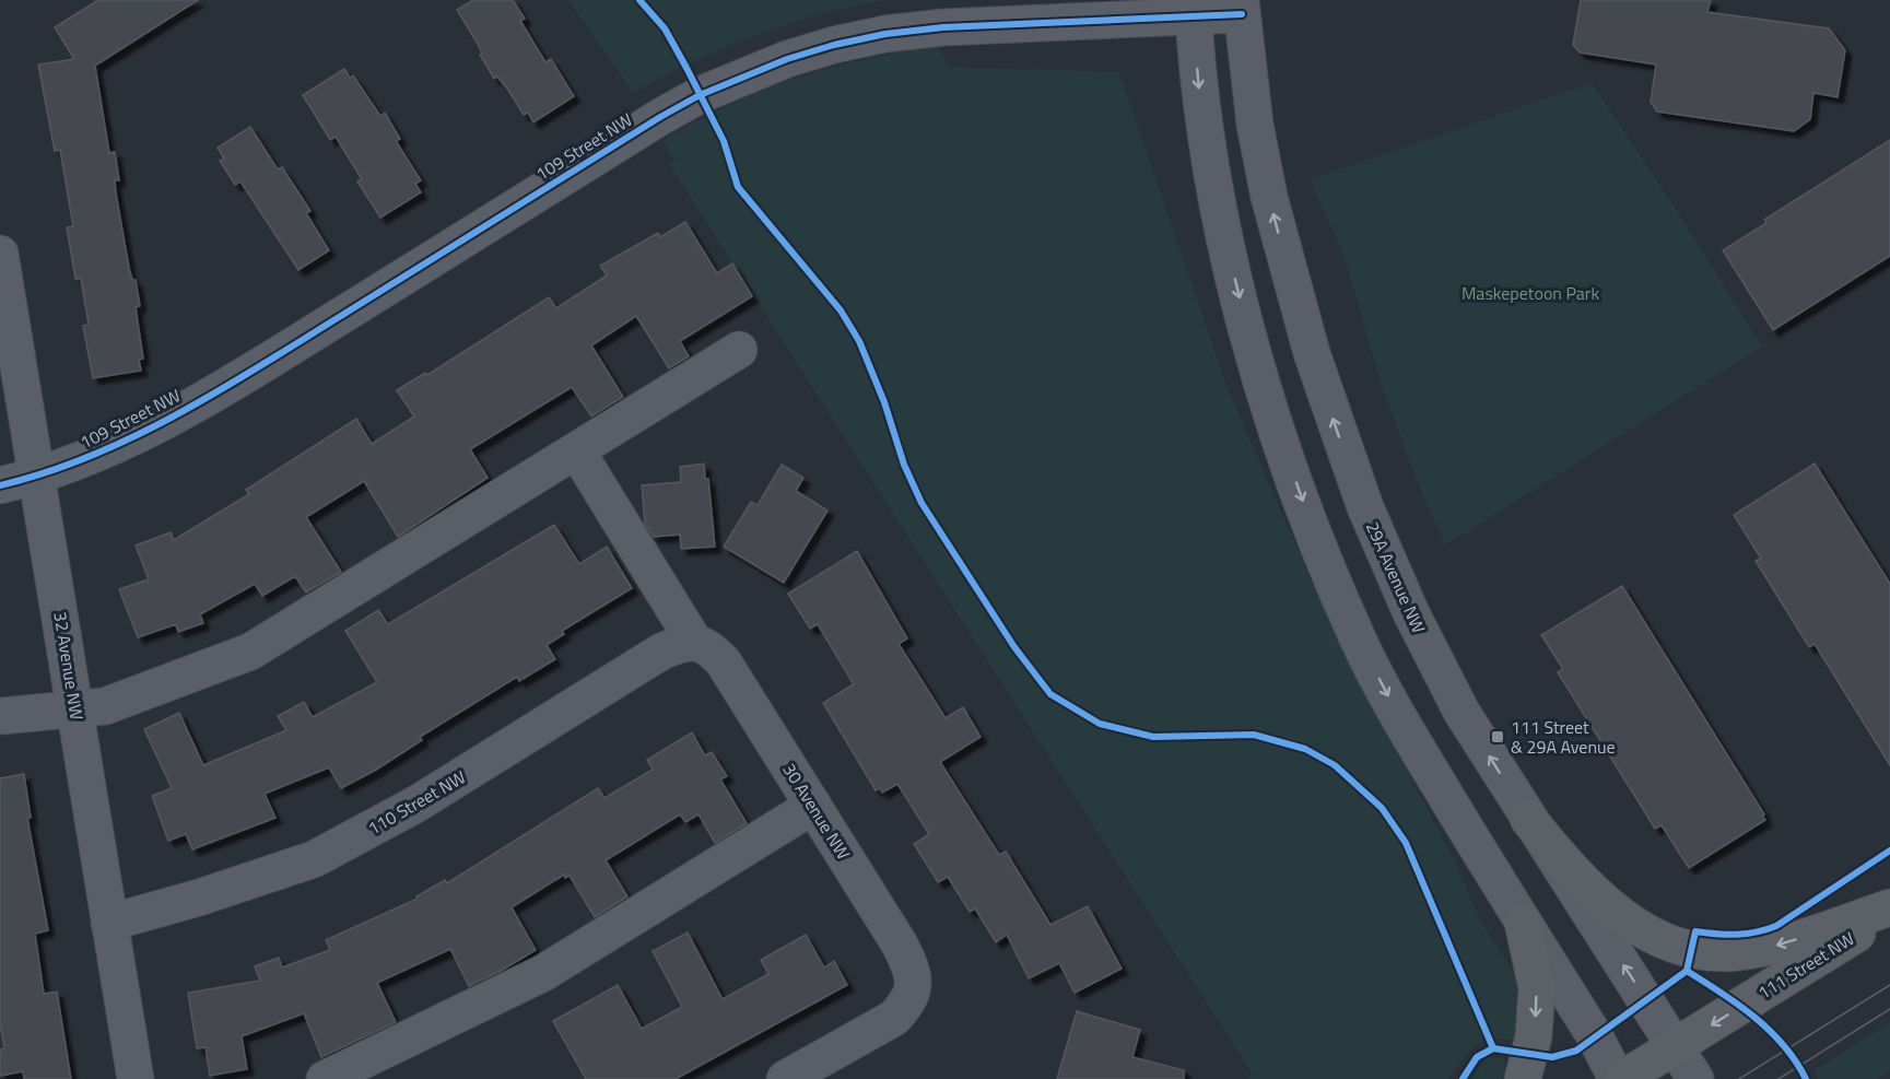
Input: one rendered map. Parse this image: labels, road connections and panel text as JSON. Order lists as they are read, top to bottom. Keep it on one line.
{"streets":{"main road":["111 Street NW"],"street":["109 Street NW","29A Avenue NW","32 Avenue NW","110 Street NW","30 Avenue NW"]},"crossings":[["109 Street NW","29A Avenue NW"],["109 Street NW","32 Avenue NW"],["29A Avenue NW","111 Street NW"],["32 Avenue NW","110 Street NW"],["110 Street NW","30 Avenue NW"]],"one_way":["111 Street NW"],"parks":["Maskepetoon Park"],"places":{"transit":["111 Street & 29A Avenue"]}}
